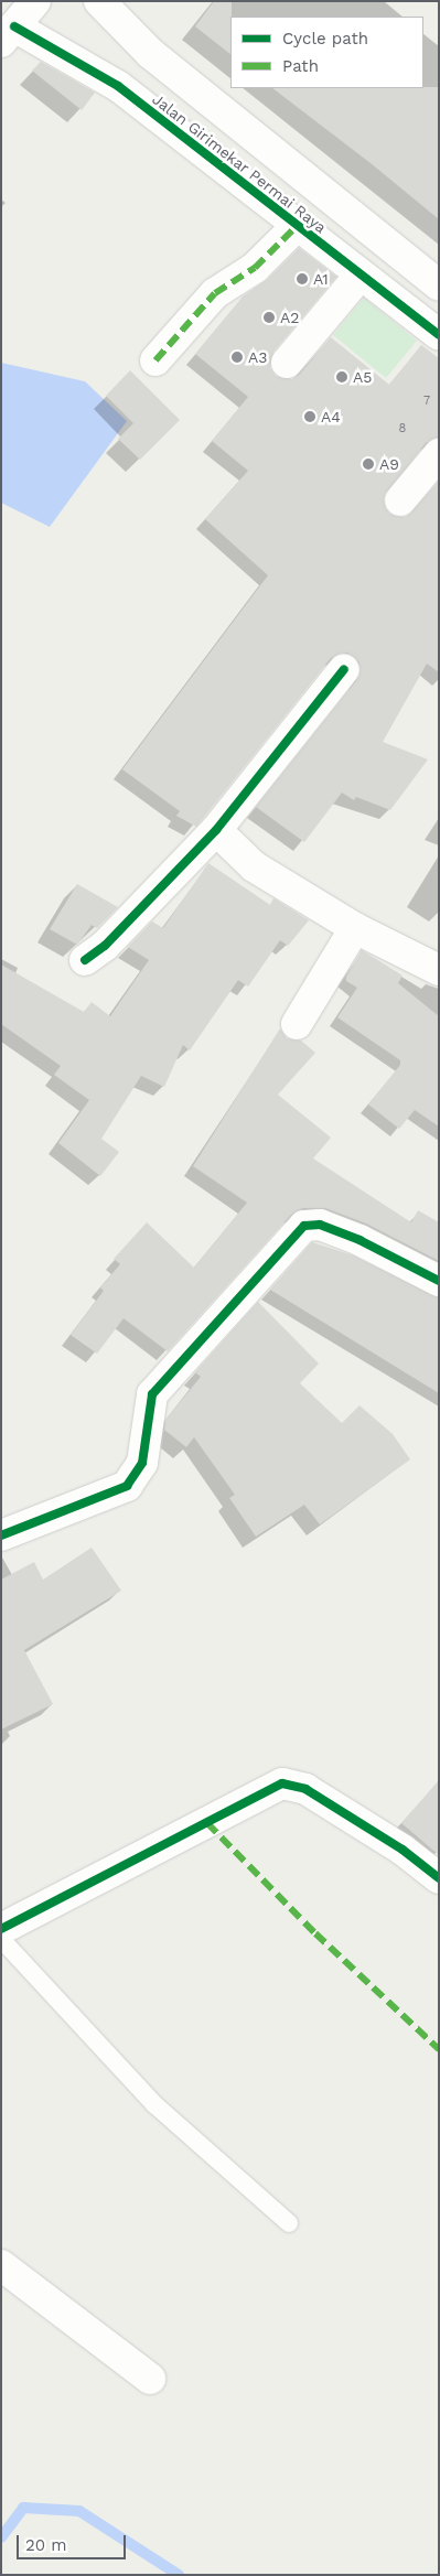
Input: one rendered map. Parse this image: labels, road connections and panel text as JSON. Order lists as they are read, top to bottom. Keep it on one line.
{"streets":{"street":["Jalan Girimekar Permai Raya"]},"places":["A1","A2","A3","A5","A4","A9"],"house_numbers":["7","8"],"legend":["Cycle path","Path"],"scale_bar":"20 m"}
